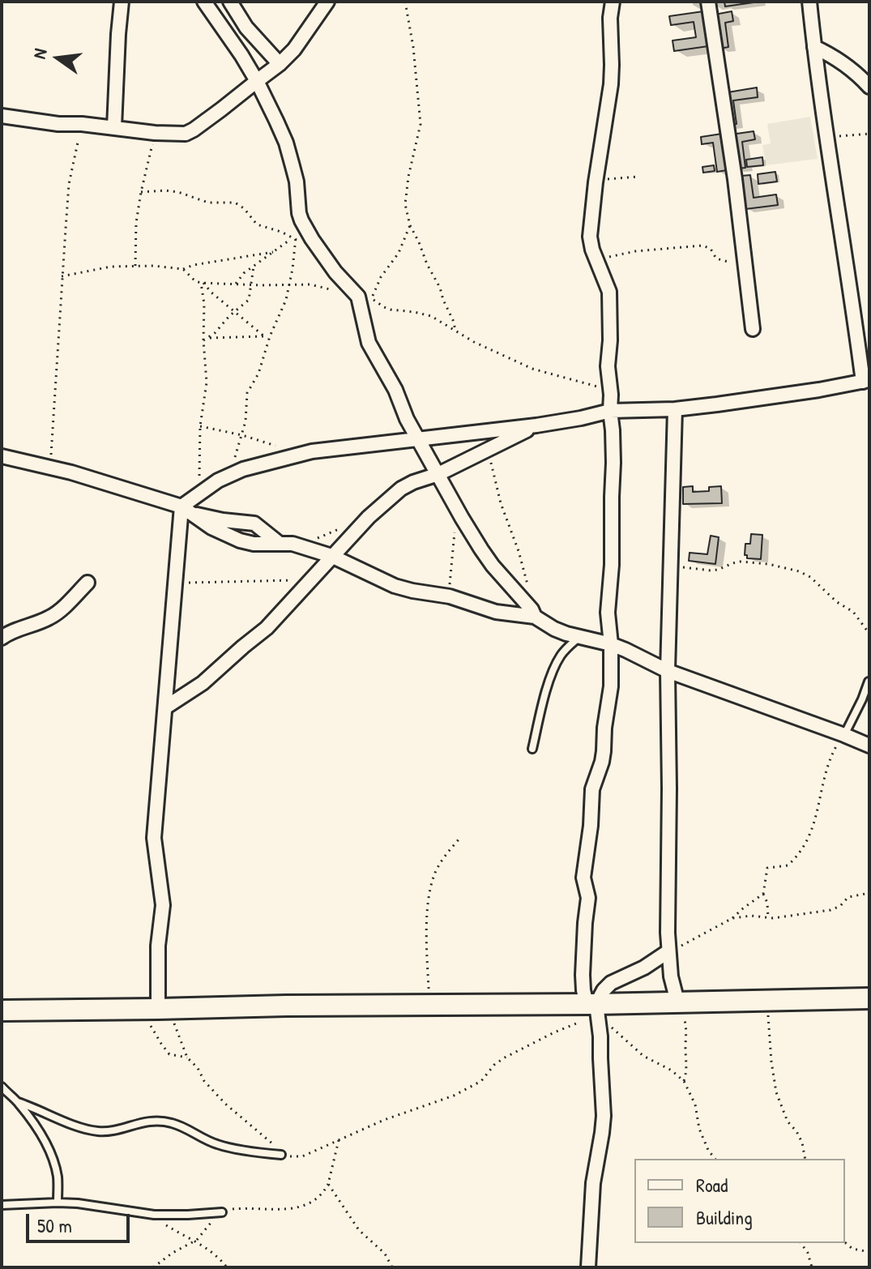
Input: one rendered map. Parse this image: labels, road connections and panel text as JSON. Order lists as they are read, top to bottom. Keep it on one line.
{"legend":["Road","Building"],"scale_bar":"50 m","north":"left"}
